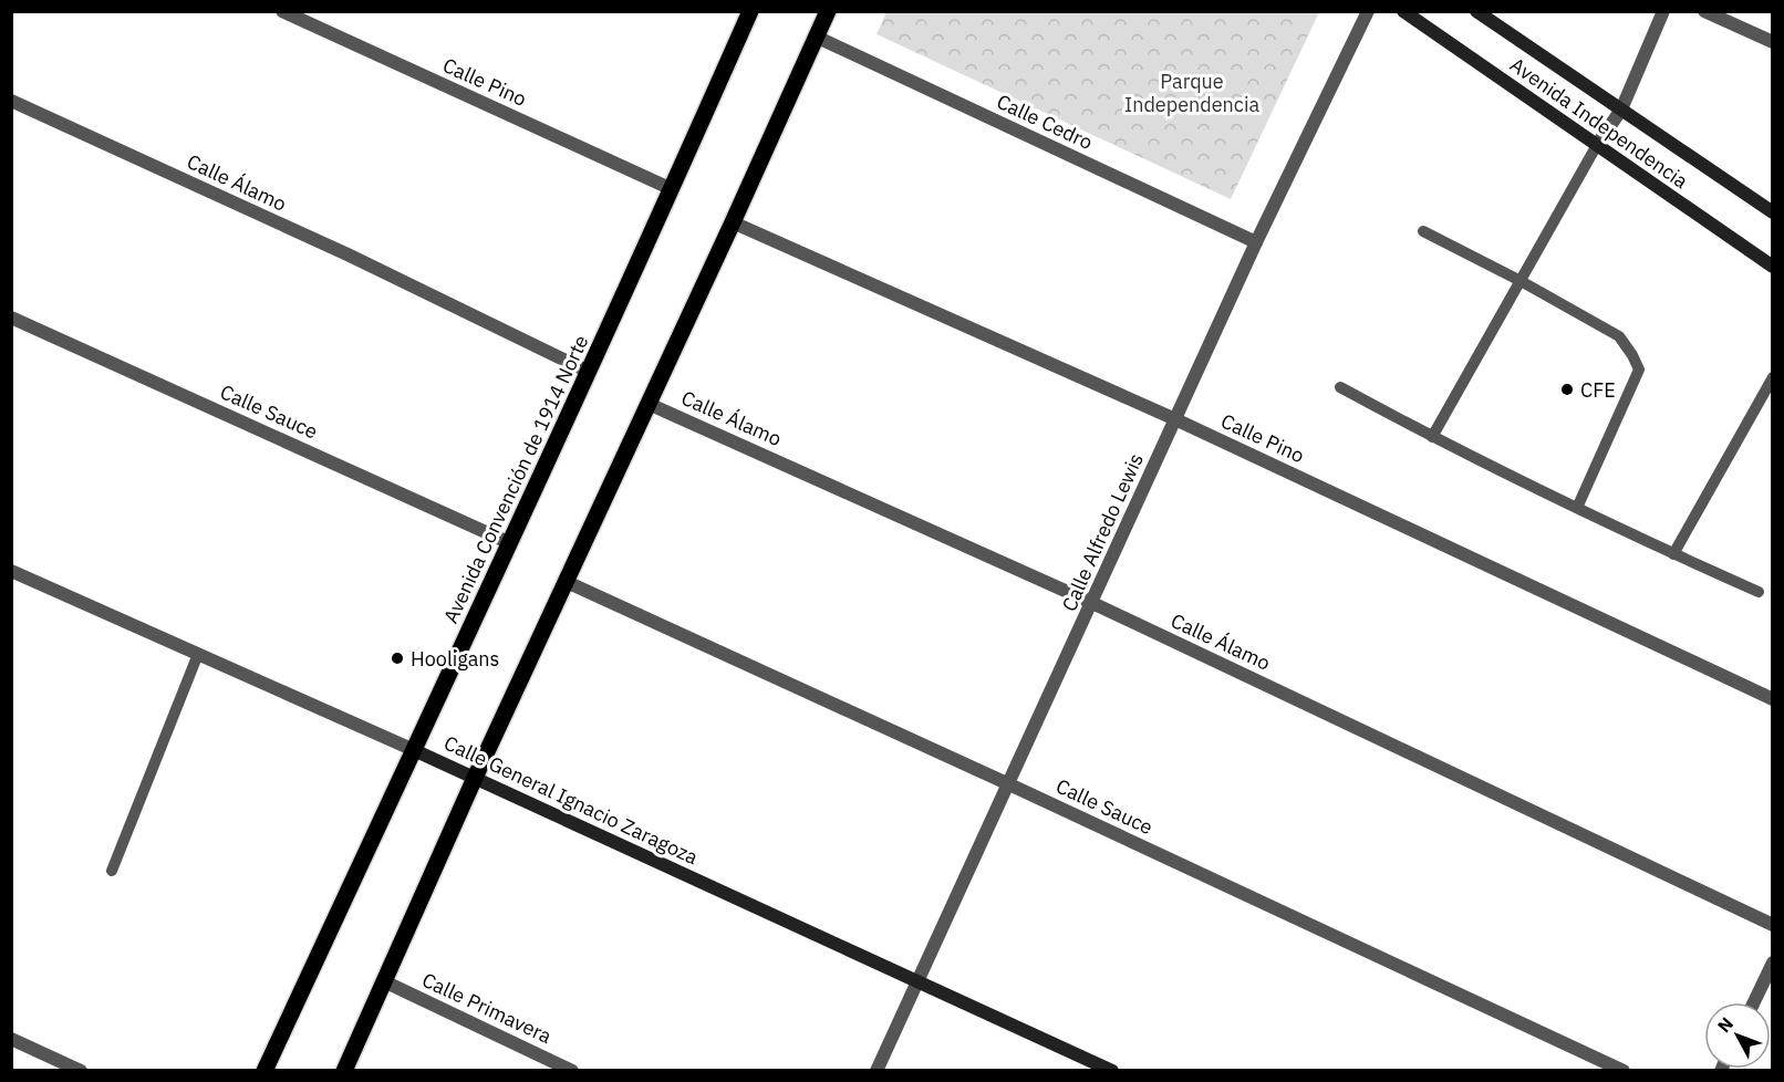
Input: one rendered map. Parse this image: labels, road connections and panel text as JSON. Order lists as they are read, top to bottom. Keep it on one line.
{"streets":{"main road":["Avenida Independencia","Avenida Convención de 1914 Norte","Calle General Ignacio Zaragoza"],"street":["Calle Pino","Calle Cedro","Calle Álamo","Calle Sauce","Calle Alfredo Lewis","Calle Primavera"]},"crossings":[["Calle Pino","Avenida Convención de 1914 Norte"],["Calle Pino","Calle Alfredo Lewis"],["Calle Cedro","Calle Alfredo Lewis"],["Calle Álamo","Avenida Convención de 1914 Norte"],["Calle Álamo","Calle Alfredo Lewis"],["Calle Sauce","Avenida Convención de 1914 Norte"],["Calle Sauce","Calle Alfredo Lewis"],["Avenida Convención de 1914 Norte","Calle General Ignacio Zaragoza"],["Calle Alfredo Lewis","Calle General Ignacio Zaragoza"]],"parks":["Parque Independencia"],"places":["CFE","Hooligans"],"north":"top left"}
